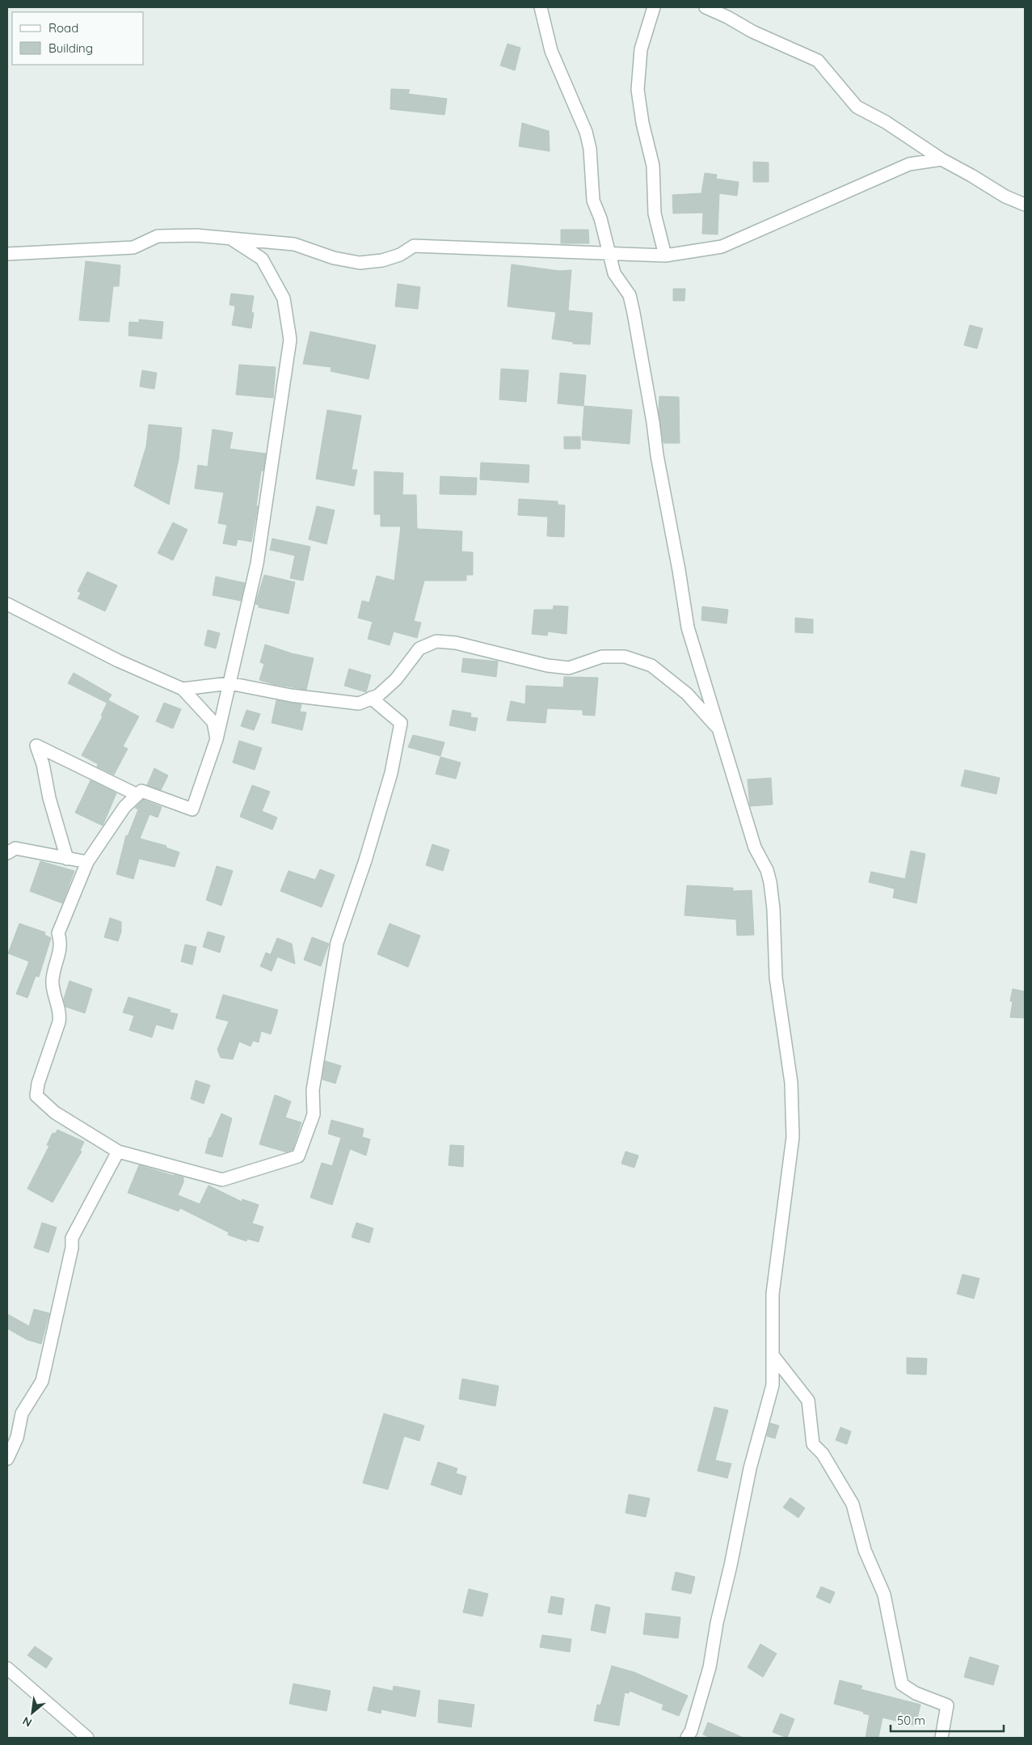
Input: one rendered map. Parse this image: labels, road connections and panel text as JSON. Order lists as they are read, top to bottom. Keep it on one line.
{"legend":["Road","Building"],"scale_bar":"50 m","north":"bottom left"}
